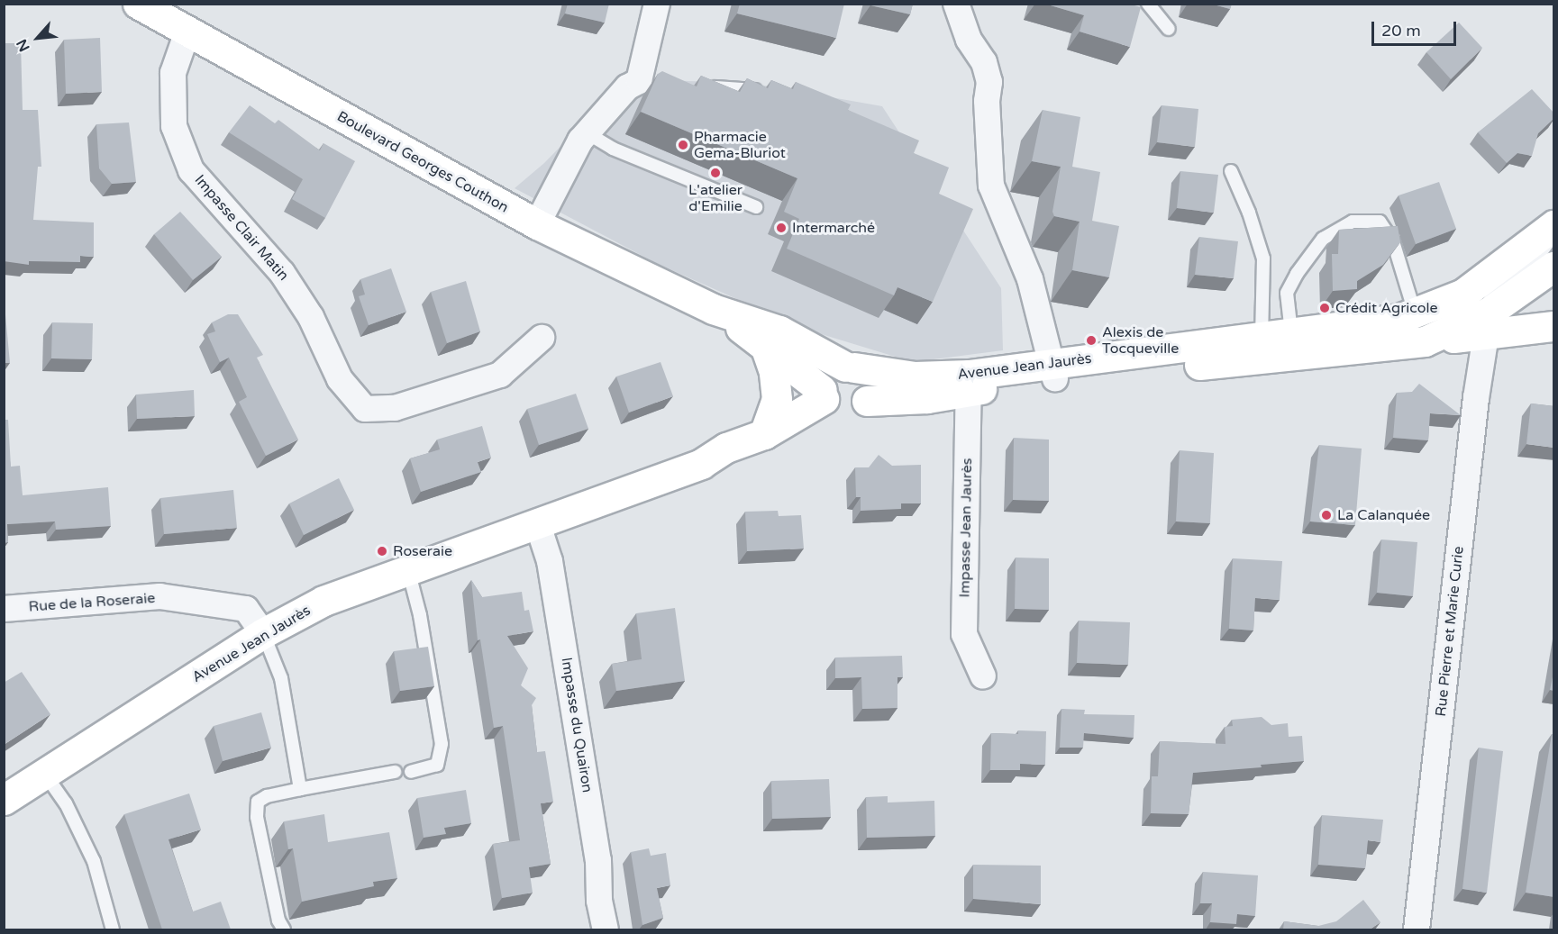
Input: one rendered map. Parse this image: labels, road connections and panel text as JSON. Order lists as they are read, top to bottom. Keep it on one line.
{"streets":{"main road":["Boulevard Georges Couthon","Avenue Jean Jaurès"],"street":["Impasse Clair Matin","Impasse Jean Jaurès","Rue de la Roseraie","Rue Pierre et Marie Curie","Impasse du Quairon"]},"crossings":[["Boulevard Georges Couthon","Impasse Clair Matin"],["Boulevard Georges Couthon","Avenue Jean Jaurès"],["Avenue Jean Jaurès","Impasse Jean Jaurès"],["Avenue Jean Jaurès","Rue de la Roseraie"],["Avenue Jean Jaurès","Rue Pierre et Marie Curie"],["Avenue Jean Jaurès","Impasse du Quairon"]],"places":["Pharmacie Gema-Bluriot","L'atelier d'Emilie","Intermarché","Crédit Agricole","Alexis de Tocqueville","La Calanquée","Roseraie"],"scale_bar":"20 m","north":"bottom left"}
